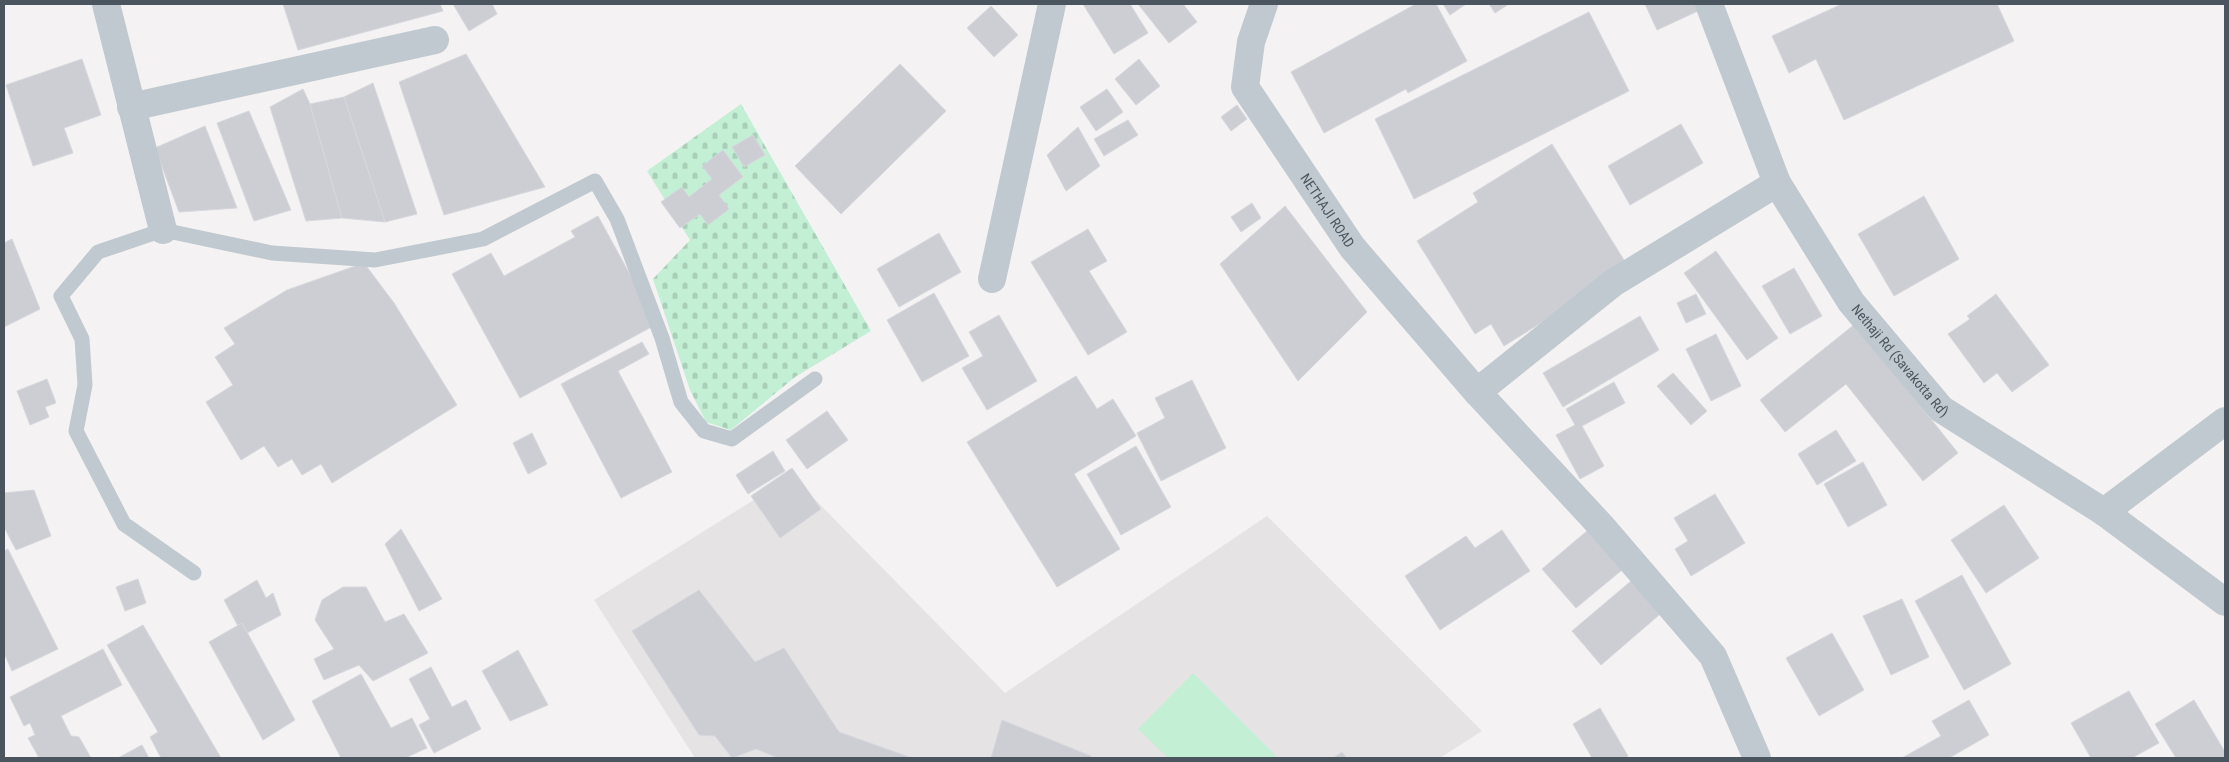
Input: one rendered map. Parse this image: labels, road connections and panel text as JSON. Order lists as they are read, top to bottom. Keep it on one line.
{"streets":{"street":["NETHAJI ROAD","Nethaji Rd (Savakotta Rd)"]}}
